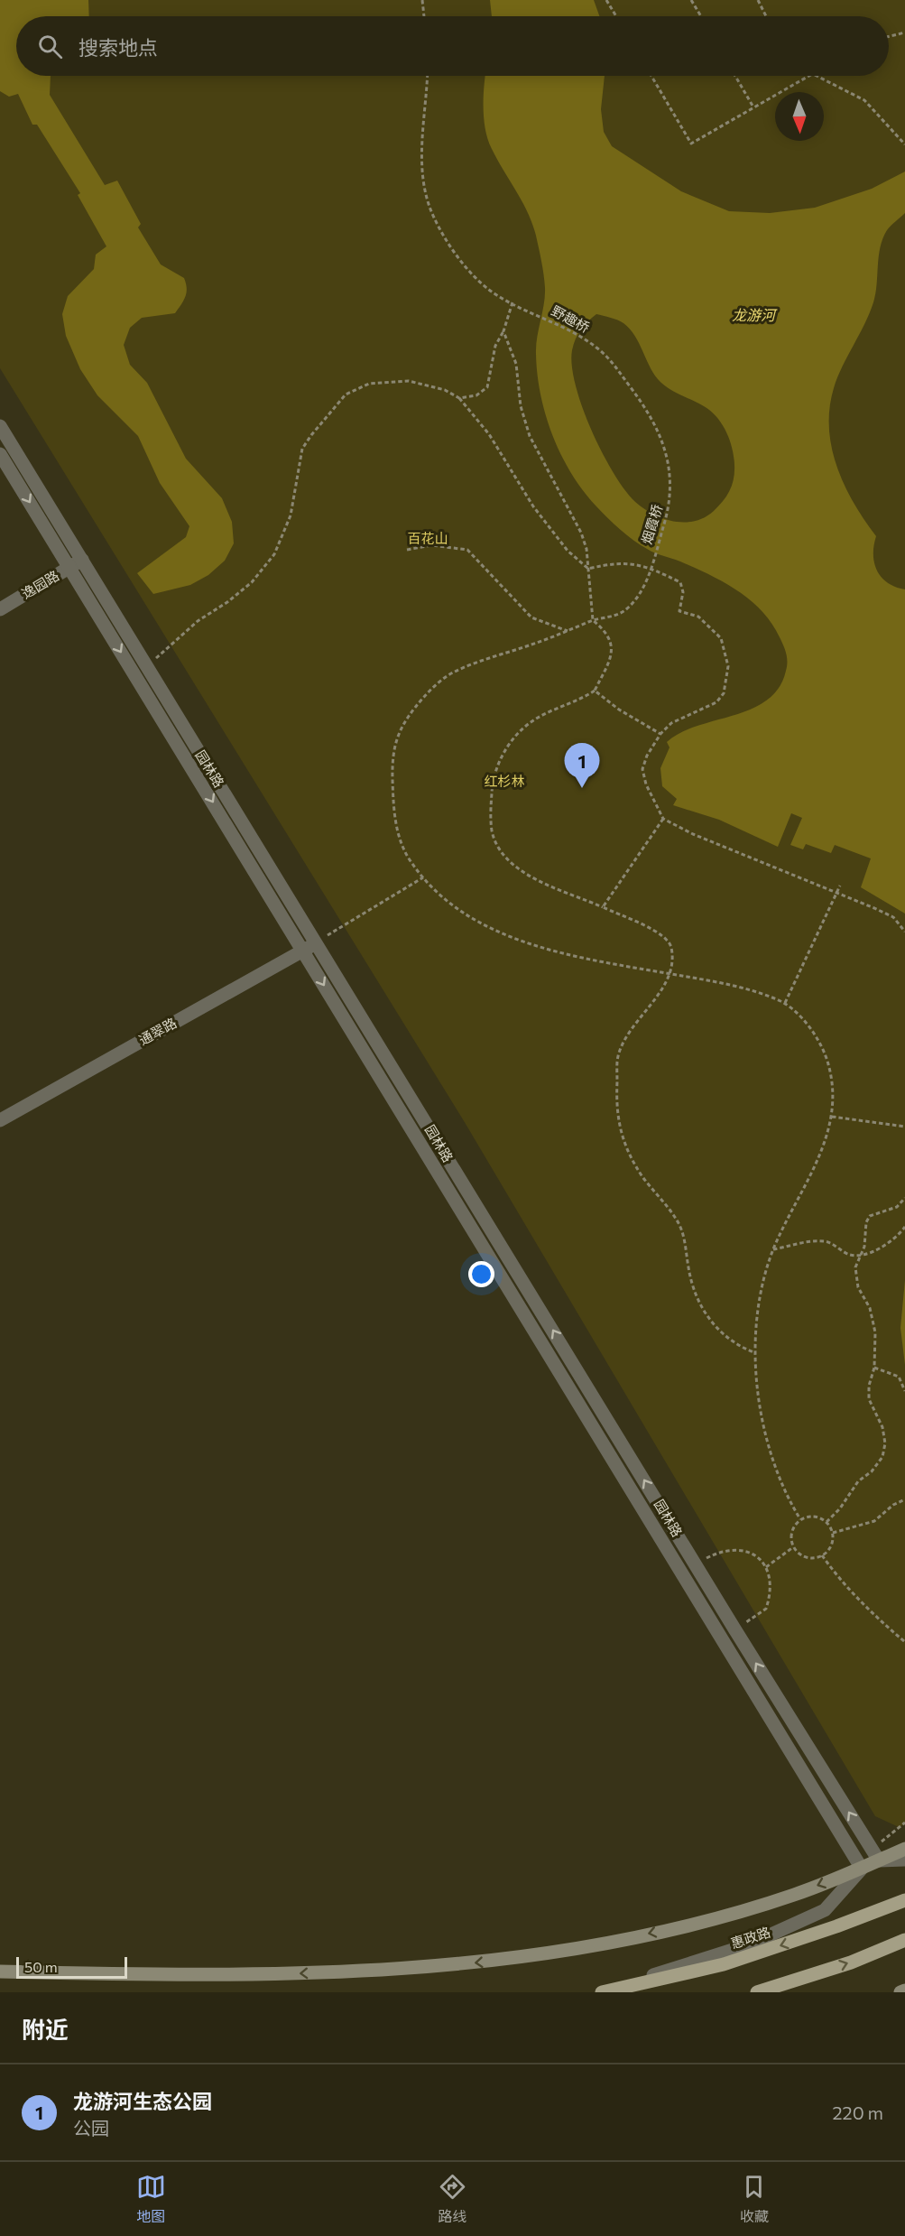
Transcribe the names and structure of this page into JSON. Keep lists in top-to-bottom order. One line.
{"streets":{"main road":["惠政路"],"street":["逸园路","园林路","通翠路"],"path":["野趣桥","烟霞桥"]},"crossings":[["野趣桥","烟霞桥"],["逸园路","园林路"],["园林路","通翠路"]],"water":["龙游河"],"parks":["百花山","红杉林"],"scale_bar":"50 m","north":"bottom","page":{"search":"搜索地点","pins":"1","scale":"50 m","heading":"附近","list":[{"mark":"1","name":"龙游河生态公园","note":"公园","value":"220 m"}],"nav":["地图","路线","收藏"]}}
